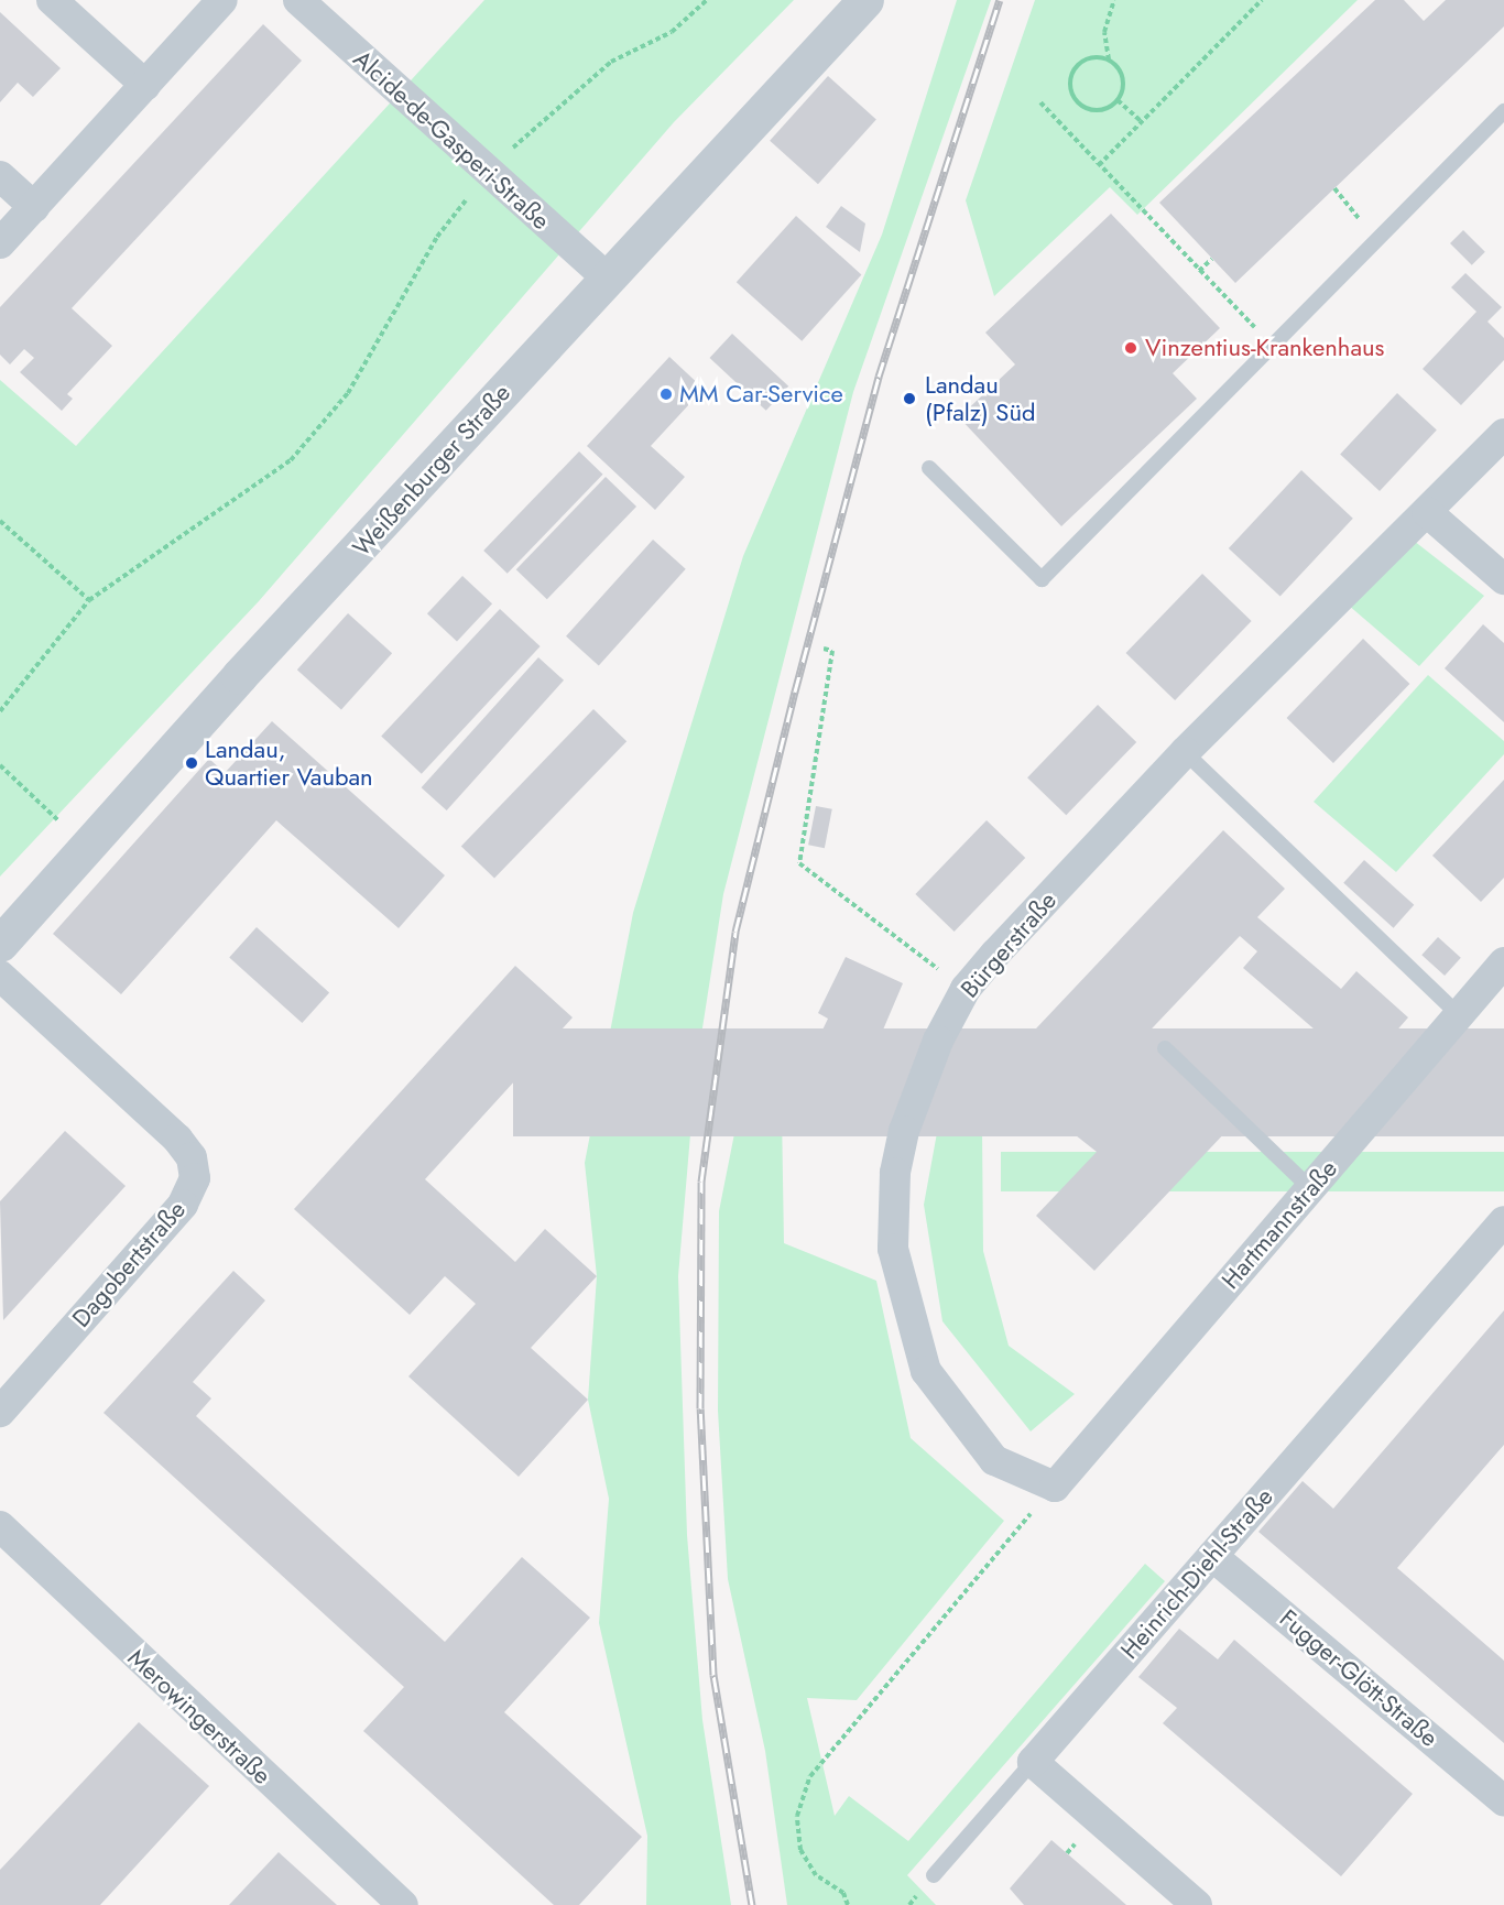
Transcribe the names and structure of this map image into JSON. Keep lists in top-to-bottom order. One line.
{"streets":{"street":["Alcide-de-Gasperi-Straße","Weißenburger Straße","Bürgerstraße","Hartmannstraße","Dagobertstraße","Heinrich-Diehl-Straße","Fugger-Glött-Straße","Merowingerstraße"]},"crossings":[["Alcide-de-Gasperi-Straße","Weißenburger Straße"],["Bürgerstraße","Hartmannstraße"],["Heinrich-Diehl-Straße","Fugger-Glött-Straße"]],"places":["Vinzentius-Krankenhaus","MM Car-Service","Landau (Pfalz) Süd","Landau, Quartier Vauban"]}
